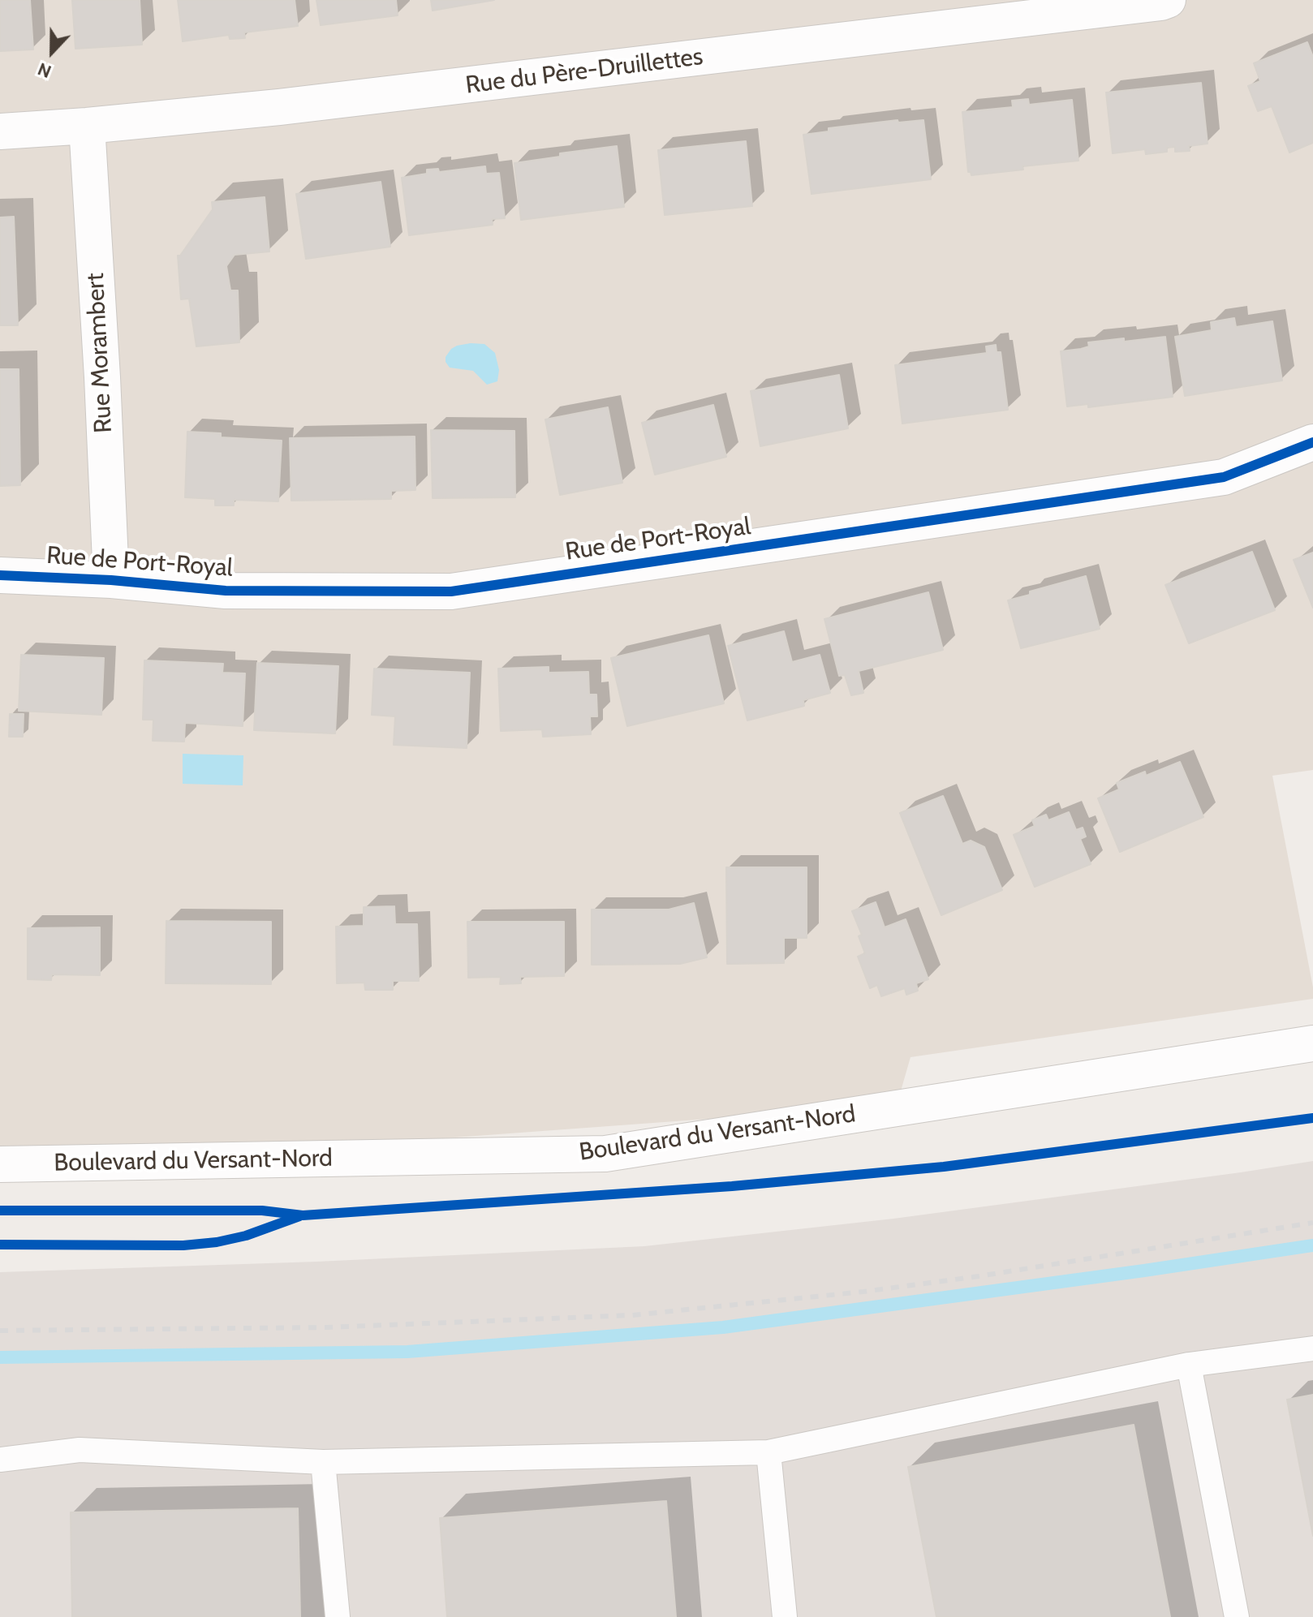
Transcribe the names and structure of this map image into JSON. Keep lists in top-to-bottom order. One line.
{"streets":{"street":["Rue du Père-Druillettes","Rue Morambert","Rue de Port-Royal","Boulevard du Versant-Nord"]},"crossings":[["Rue du Père-Druillettes","Rue Morambert"],["Rue Morambert","Rue de Port-Royal"]],"north":"bottom"}
